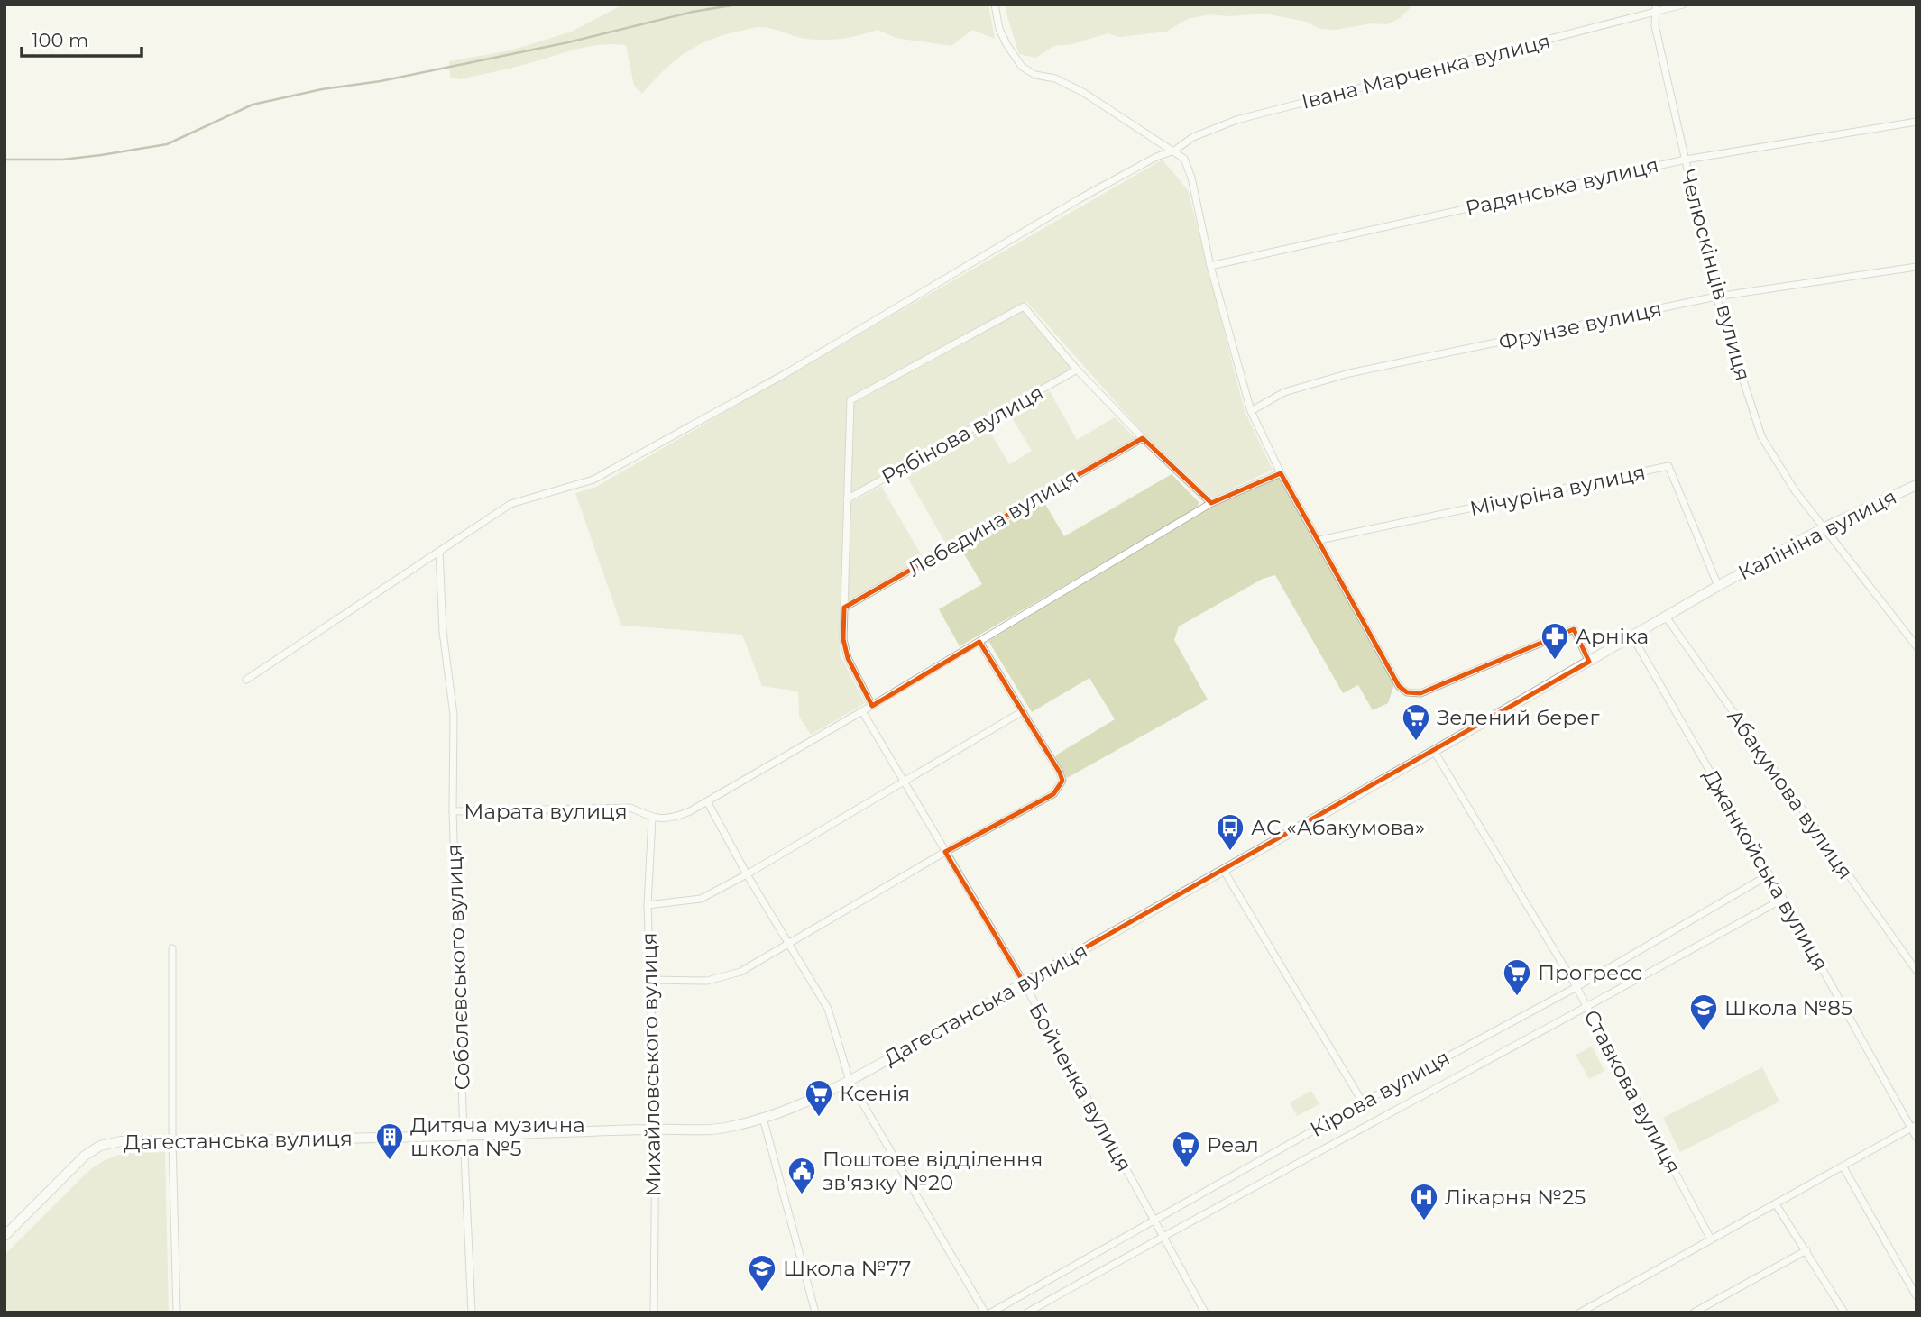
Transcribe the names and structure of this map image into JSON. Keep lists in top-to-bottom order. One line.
{"streets":{"street":["Івана Марченка вулиця","Радянська вулиця","Челюскінців вулиця","Фрунзе вулиця","Рябінова вулиця","Мічуріна вулиця","Лебедина вулиця","Калініна вулиця","Абакумова вулиця","Марата вулиця","Джанкойська вулиця","Соболєвського вулиця","Дагестанська вулиця","Михайловського вулиця","Бойченка вулиця","Ставкова вулиця","Кірова вулиця"]},"crossings":[["Івана Марченка вулиця","Челюскінців вулиця"],["Івана Марченка вулиця","Соболєвського вулиця"],["Радянська вулиця","Челюскінців вулиця"],["Челюскінців вулиця","Фрунзе вулиця"],["Челюскінців вулиця","Калініна вулиця"],["Мічуріна вулиця","Калініна вулиця"],["Калініна вулиця","Абакумова вулиця"],["Калініна вулиця","Дагестанська вулиця"],["Абакумова вулиця","Дагестанська вулиця"],["Марата вулиця","Соболєвського вулиця"],["Марата вулиця","Михайловського вулиця"],["Марата вулиця","Бойченка вулиця"],["Джанкойська вулиця","Дагестанська вулиця"],["Джанкойська вулиця","Кірова вулиця"],["Соболєвського вулиця","Дагестанська вулиця"],["Дагестанська вулиця","Михайловського вулиця"],["Дагестанська вулиця","Бойченка вулиця"],["Дагестанська вулиця","Ставкова вулиця"],["Бойченка вулиця","Кірова вулиця"],["Ставкова вулиця","Кірова вулиця"]],"places":{"pharmacy":["Арніка"],"supermarket":["Зелений берег","Прогресс","Ксенія","Реал"],"bus stop":["АС «Абакумова»"],"school or university":["Школа №85","Школа №77"],"building":["Дитяча музична школа №5"],"public building":["Поштове відділення зв'язку №20"],"hospital":["Лікарня №25"]},"scale_bar":"100 m"}
